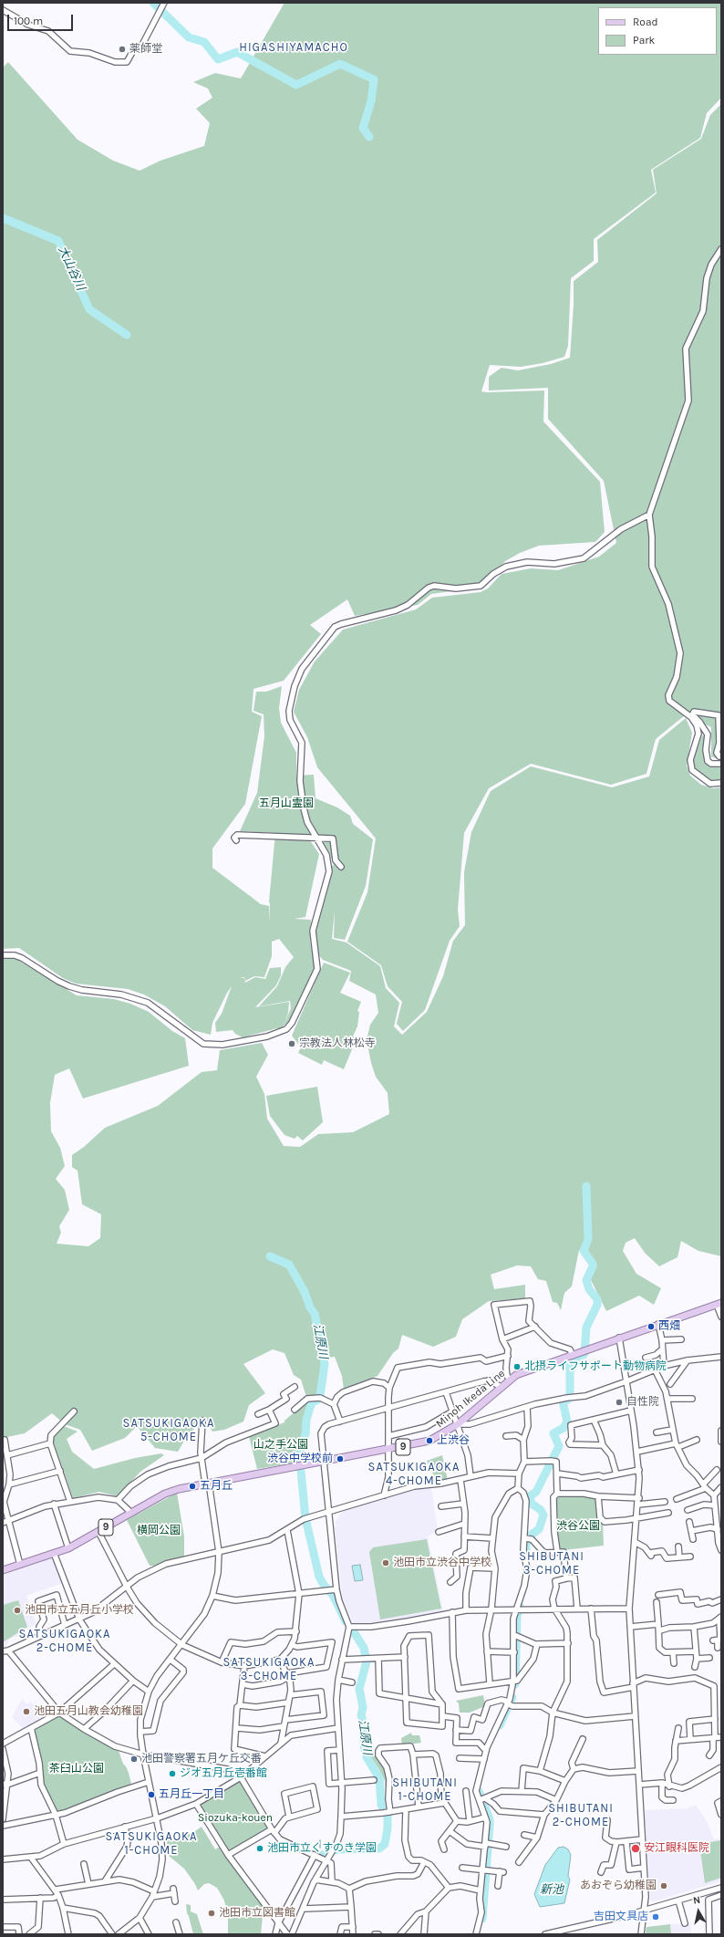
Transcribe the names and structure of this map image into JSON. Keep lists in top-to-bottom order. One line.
{"streets":{"main road":["Minoh Ikeda Line","9"]},"districts":["HIGASHIYAMACHO","SATSUKIGAOKA 5-CHOME","SATSUKIGAOKA 4-CHOME","SHIBUTANI 3-CHOME","SATSUKIGAOKA 2-CHOME","SATSUKIGAOKA 3-CHOME","SHIBUTANI 1-CHOME","SHIBUTANI 2-CHOME","SATSUKIGAOKA 1-CHOME"],"water":["大山谷川","江原川","新池"],"parks":["五月山霊園","山之手公園","渋谷公園","横岡公園","茶臼山公園","Siozuka-kouen"],"places":["薬師堂","宗教法人林松寺","西畑","北摂ライフサポート動物病院","自性院","上渋谷","渋谷中学校前","五月丘","池田市立渋谷中学校","池田市立五月丘小学校","池田五月山教会幼稚園","池田警察署五月ケ丘交番","ジオ五月丘壱番館","五月丘一丁目","池田市立くすのき学園","安江眼科医院","あおぞら幼稚園","池田市立図書館","吉田文具店"],"legend":["Road","Park"],"scale_bar":"100 m","north":"top"}
